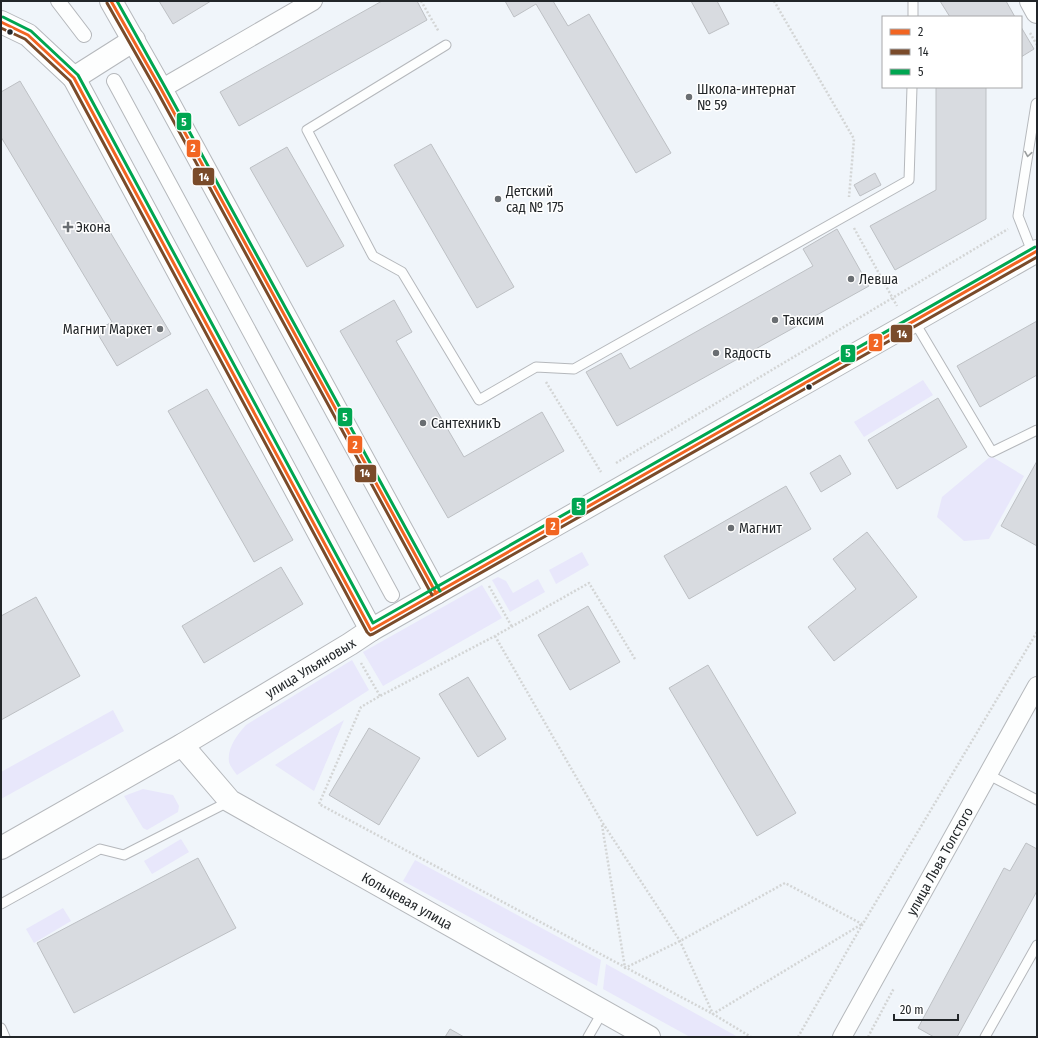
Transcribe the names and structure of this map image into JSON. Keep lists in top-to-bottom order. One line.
{"streets":{"main road":["улица Ульяновых","Кольцевая улица"],"street":["улица Льва Толстого"]},"crossings":[["улица Ульяновых","Кольцевая улица"]],"places":{"other":["Школа-интернат № 59","Детский сад № 175","Левша","Таксим","Магнит Маркет","Rадость","СантехникЪ","Магнит"],"health":["Экона"]},"lines":["transit line 2","transit line 5","transit line 14"],"legend":["2","14","5"],"scale_bar":"20 m"}
